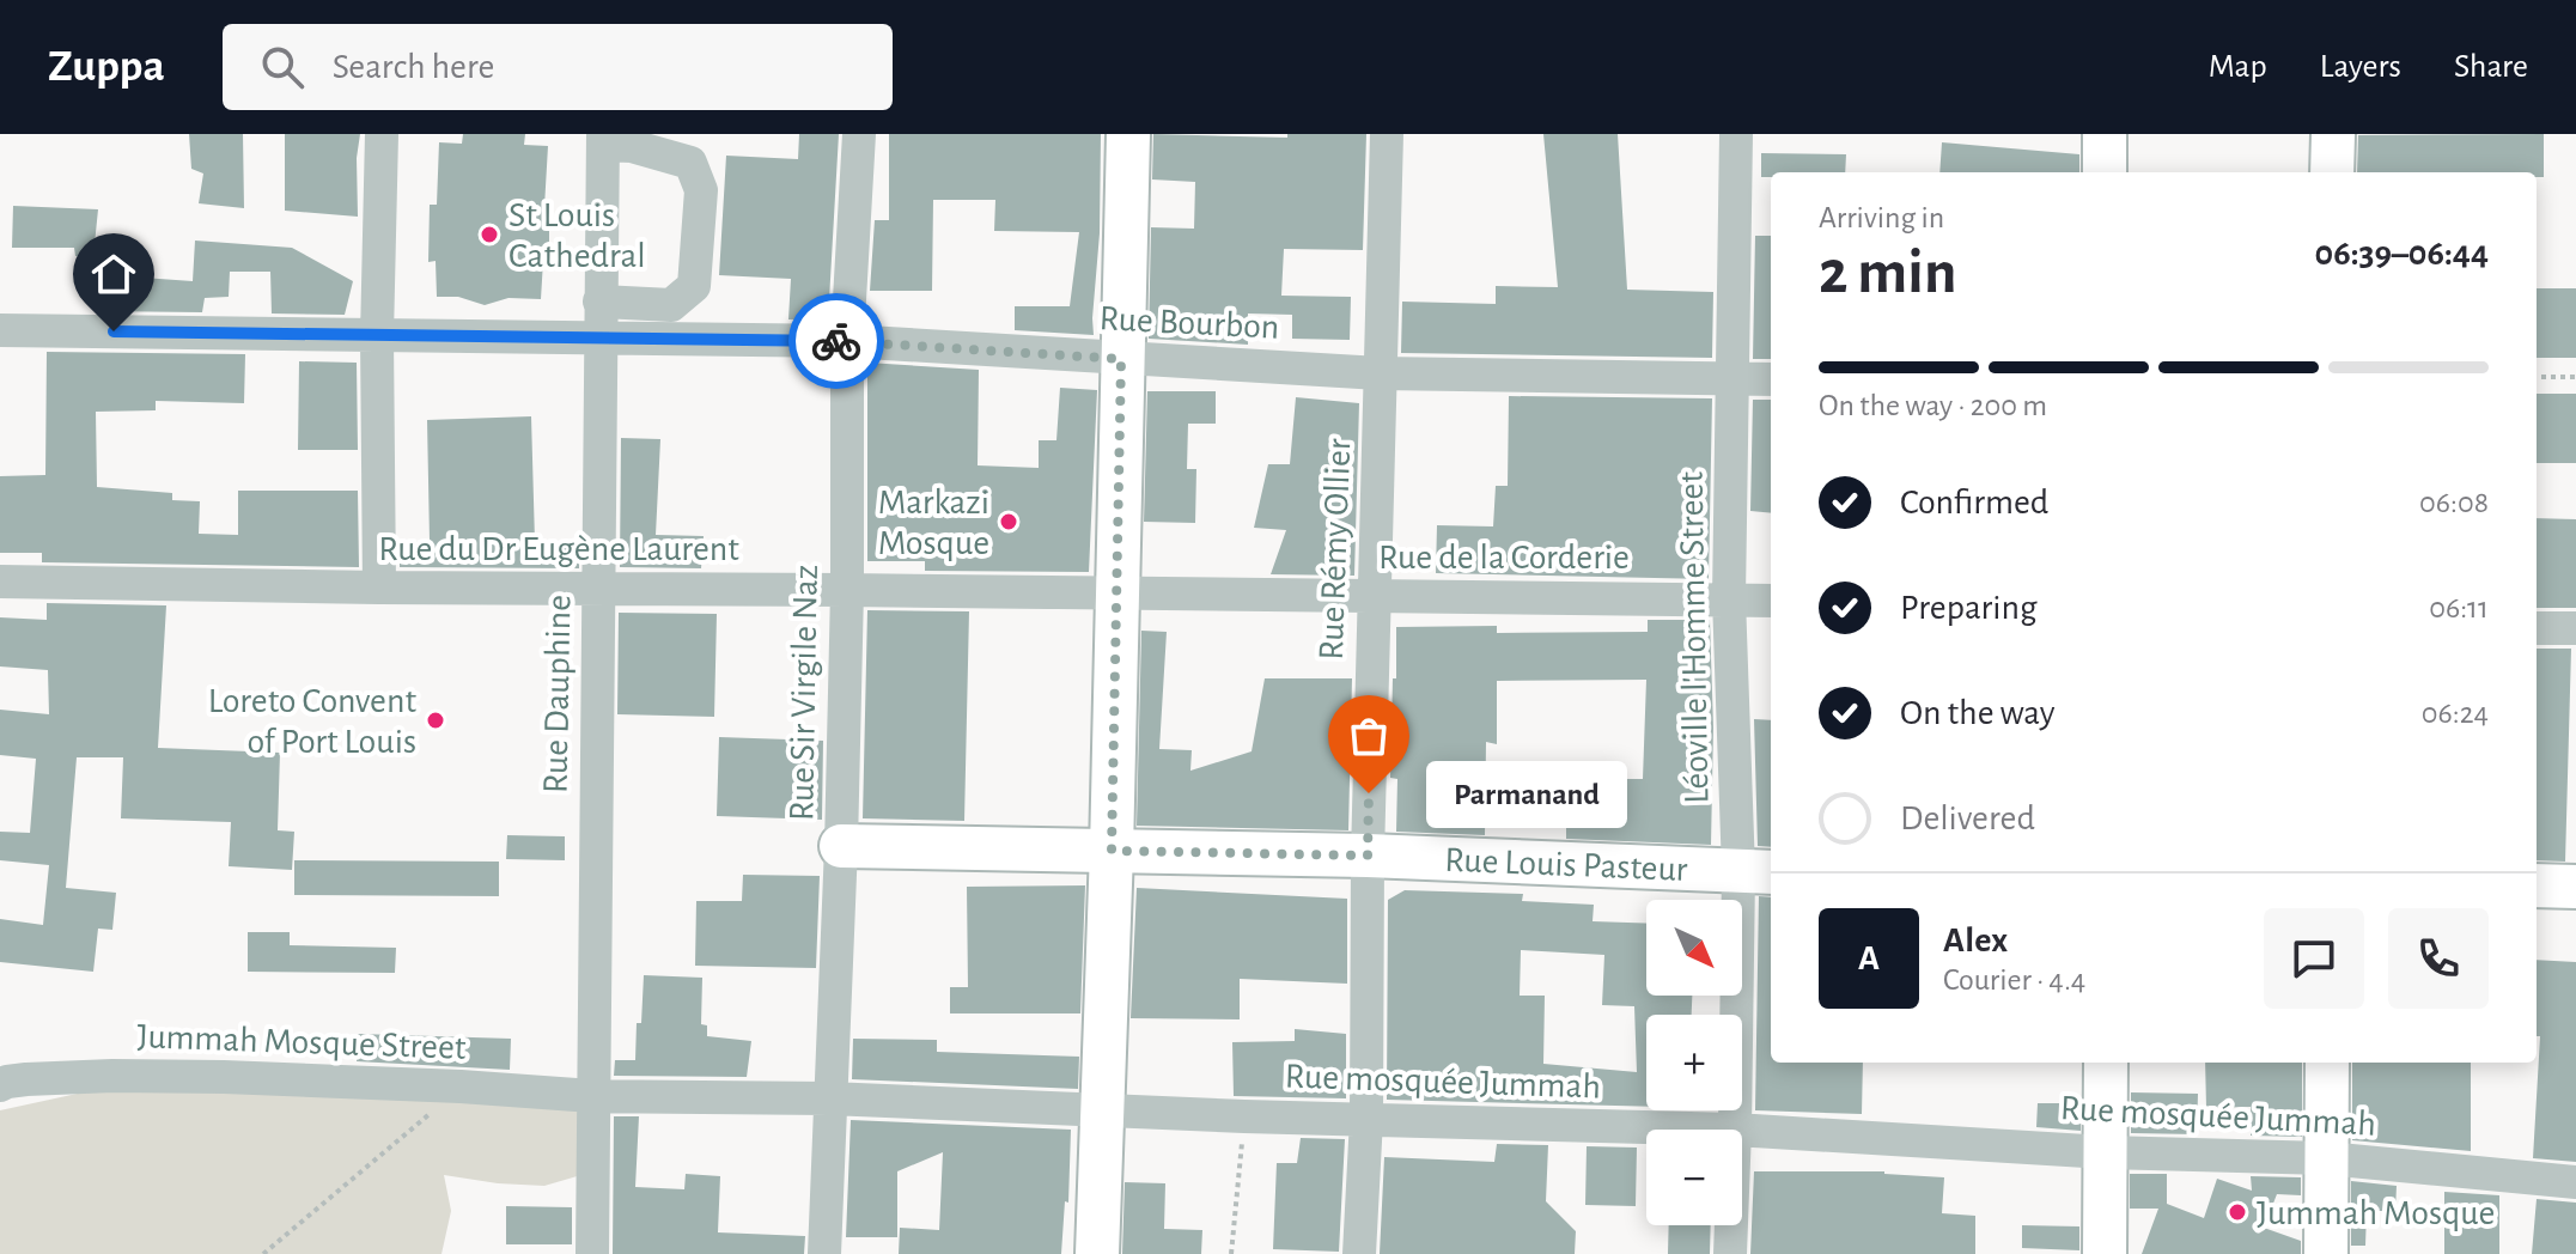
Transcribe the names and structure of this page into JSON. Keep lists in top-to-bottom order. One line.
{"streets":{"main road":["Rue Louis Pasteur"],"street":["Rue Bourbon","Rue du Dr Eugène Laurent","Rue Rémy Ollier","Rue de la Corderie","Léoville l'Homme Street","Rue Sir Virgile Naz","Rue Dauphine","Jummah Mosque Street","Rue mosquée Jummah"]},"crossings":[["Rue Bourbon","Rue Rémy Ollier"],["Rue Bourbon","Léoville l'Homme Street"],["Rue Bourbon","Rue Sir Virgile Naz"],["Rue Bourbon","Rue Dauphine"],["Rue du Dr Eugène Laurent","Rue de la Corderie"],["Rue du Dr Eugène Laurent","Rue Sir Virgile Naz"],["Rue du Dr Eugène Laurent","Rue Dauphine"],["Rue Rémy Ollier","Rue de la Corderie"],["Rue Rémy Ollier","Rue Louis Pasteur"],["Rue Rémy Ollier","Rue mosquée Jummah"],["Rue de la Corderie","Léoville l'Homme Street"],["Léoville l'Homme Street","Rue Louis Pasteur"],["Léoville l'Homme Street","Rue mosquée Jummah"],["Rue Sir Virgile Naz","Rue Louis Pasteur"],["Rue Sir Virgile Naz","Rue mosquée Jummah"],["Rue Dauphine","Jummah Mosque Street"],["Rue Dauphine","Rue mosquée Jummah"],["Jummah Mosque Street","Rue mosquée Jummah"]],"places":["St Louis Cathedral","Markazi Mosque","Loreto Convent of Port Louis","Parmanand","Jummah Mosque"],"north":"bottom right","page":{"header":"Zuppa","search":"Search here","nav":["Map","Layers","Share"],"heading":["2 min","Arriving in","06:39–06:44"],"panel":["Alex","Courier · 4.4"],"bar":"On the way · 200 m","list":[["Confirmed","06:08"],["Preparing","06:11"],["On the way","06:24"],"Delivered"],"bubble":"Parmanand","map_buttons":["+","−"],"round":"A"}}
